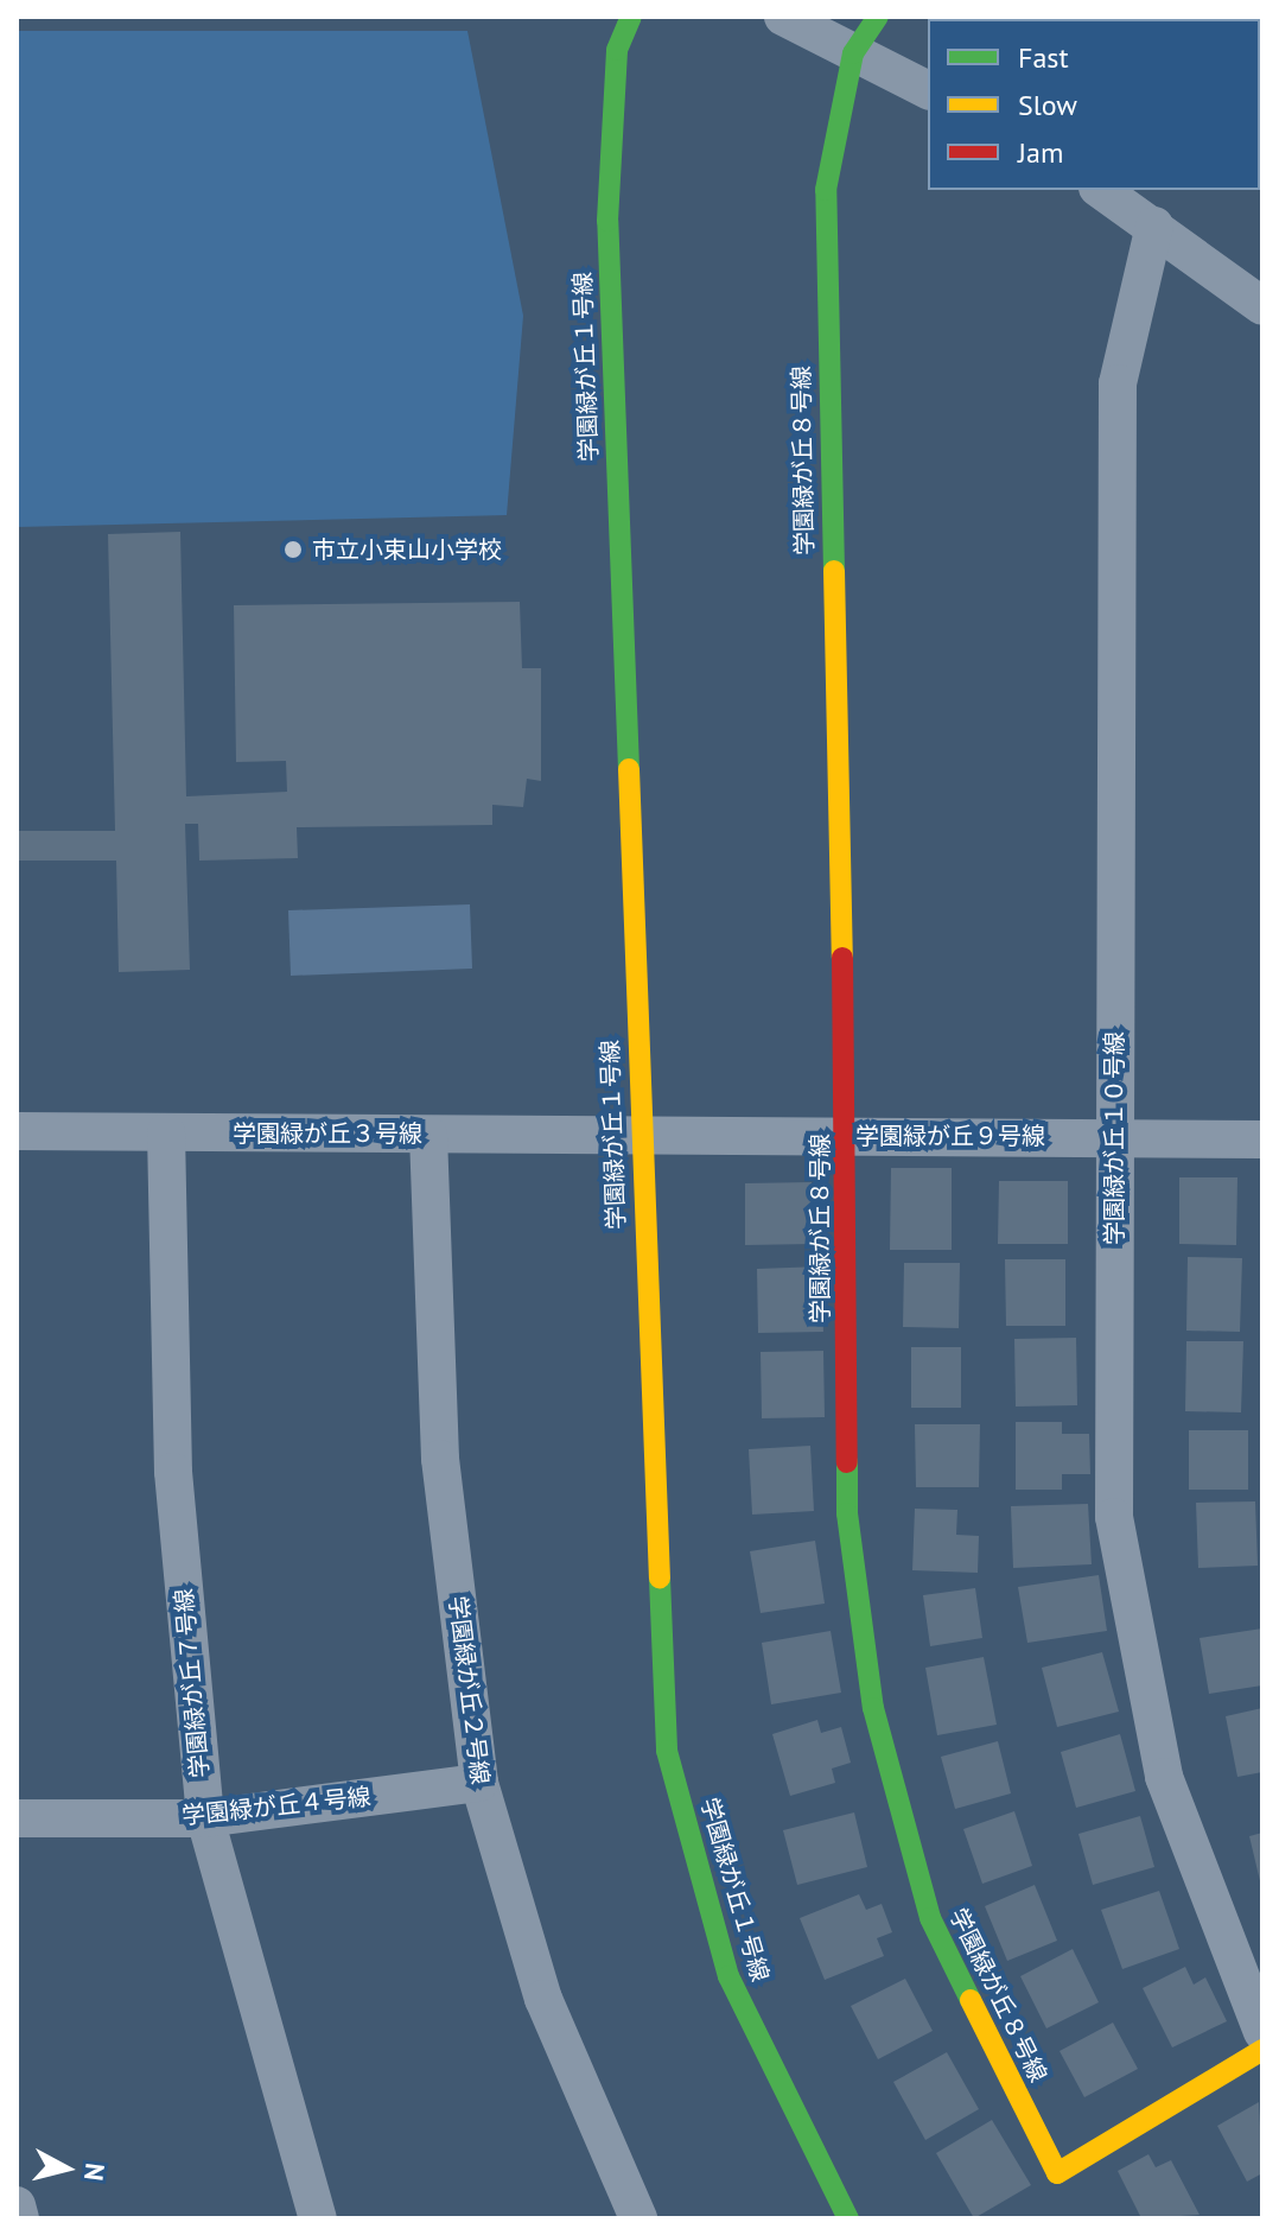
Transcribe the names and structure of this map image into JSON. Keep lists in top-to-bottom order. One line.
{"streets":{"street":["学園緑が丘１号線","学園緑が丘８号線","学園緑が丘３号線","学園緑が丘９号線","学園緑が丘１０号線","学園緑が丘７号線","学園緑が丘２号線","学園緑が丘４号線"]},"crossings":[["学園緑が丘１号線","学園緑が丘３号線"],["学園緑が丘１号線","学園緑が丘９号線"],["学園緑が丘８号線","学園緑が丘９号線"],["学園緑が丘３号線","学園緑が丘９号線"],["学園緑が丘３号線","学園緑が丘７号線"],["学園緑が丘３号線","学園緑が丘２号線"],["学園緑が丘９号線","学園緑が丘１０号線"],["学園緑が丘７号線","学園緑が丘４号線"],["学園緑が丘２号線","学園緑が丘４号線"]],"places":["市立小束山小学校"],"legend":["Fast","Slow","Jam"],"north":"right"}
